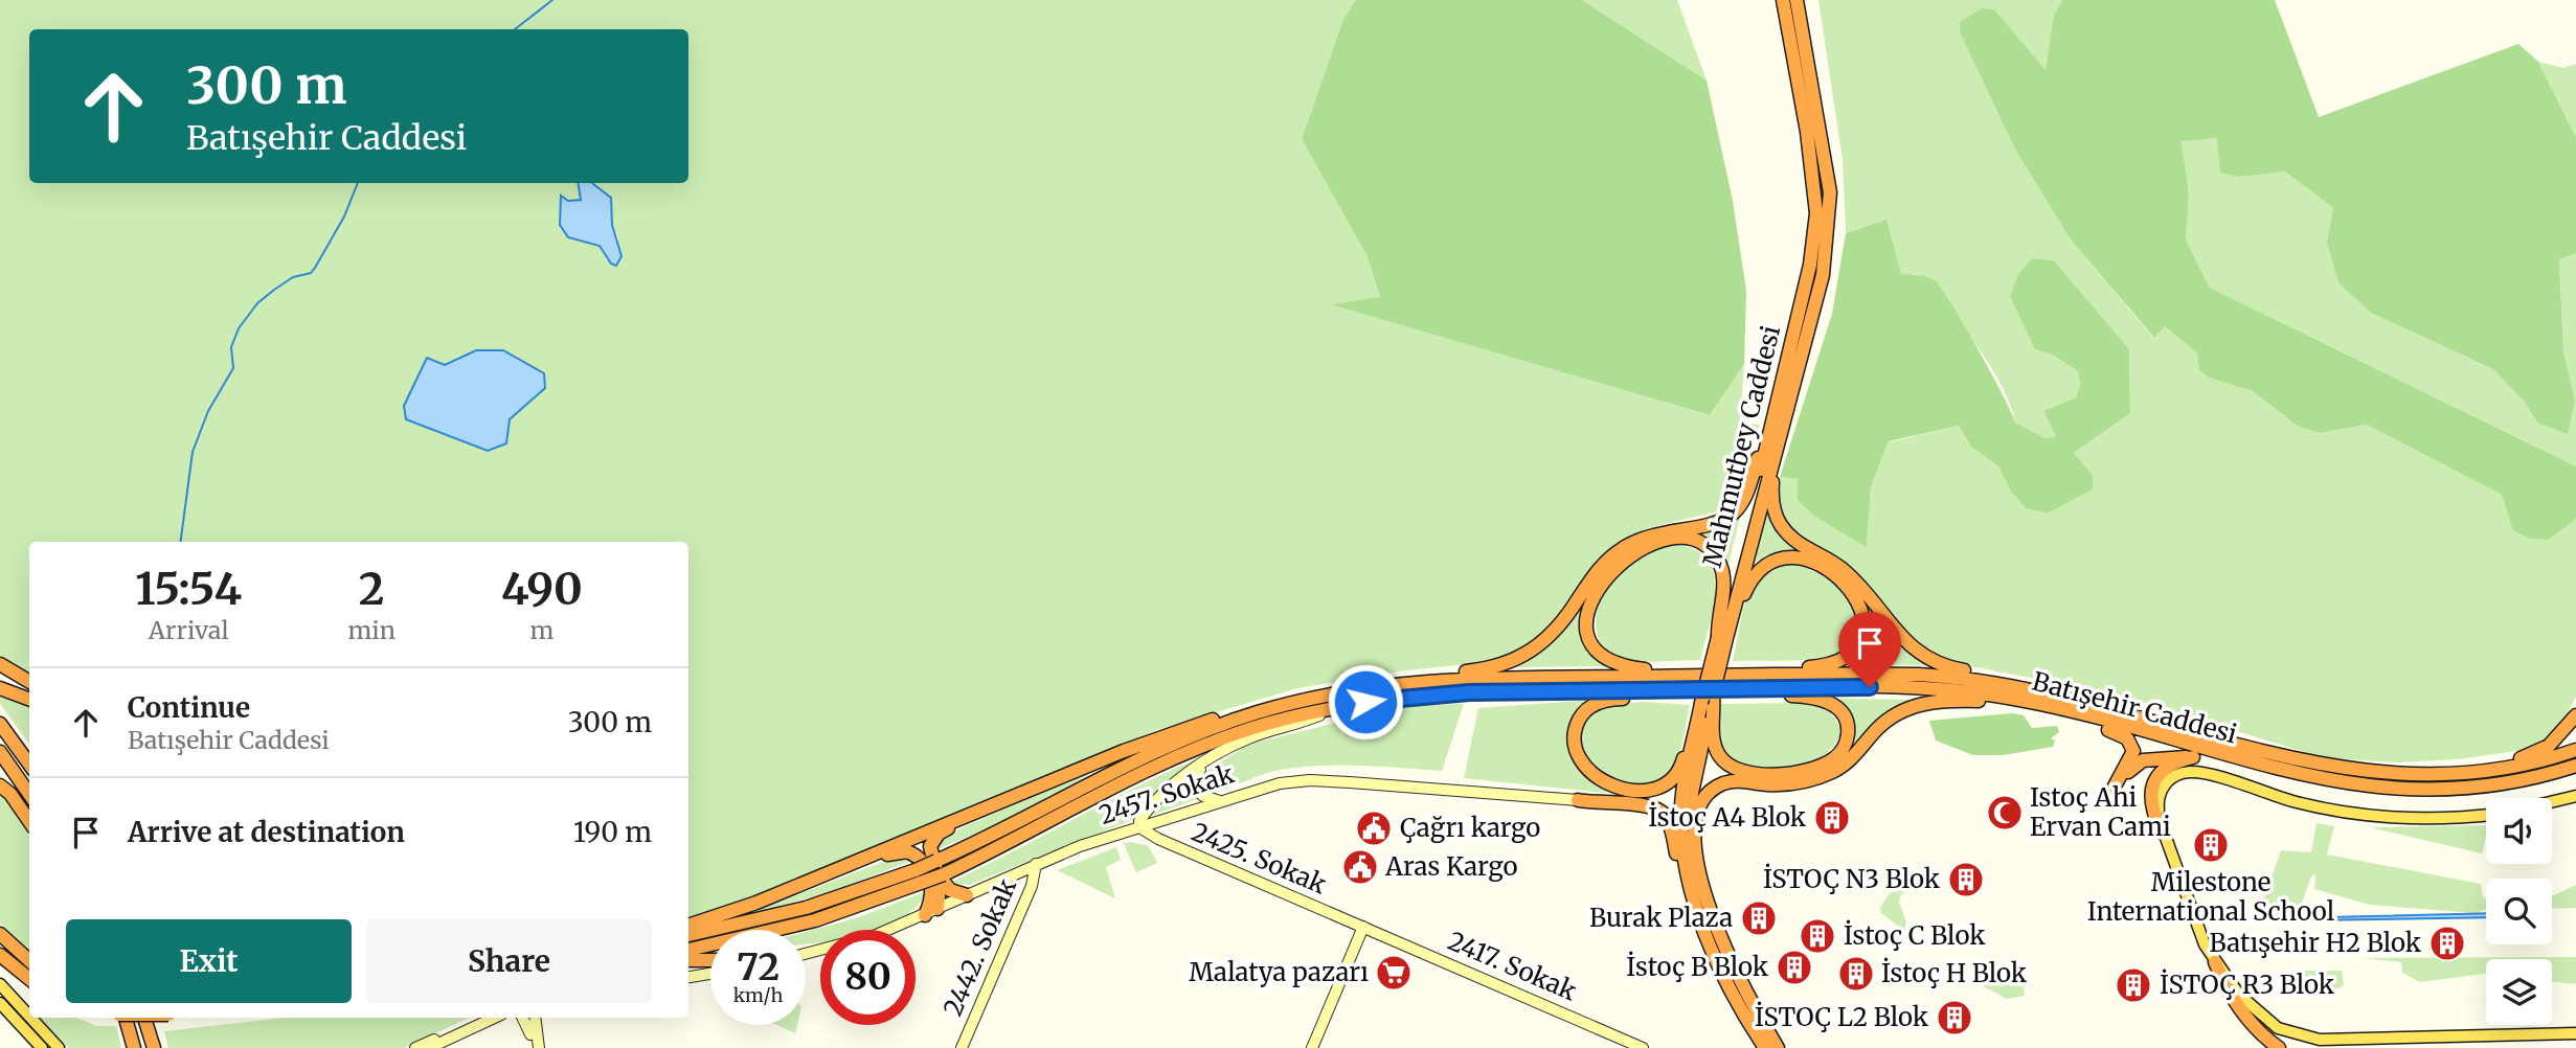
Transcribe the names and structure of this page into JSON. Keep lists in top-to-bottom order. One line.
{"streets":{"highway":["Mahmutbey Caddesi","Batışehir Caddesi"],"main road":["2457. Sokak","2425. Sokak","2442. Sokak","2417. Sokak"]},"crossings":[["2457. Sokak","2425. Sokak"],["2457. Sokak","2442. Sokak"],["2425. Sokak","2417. Sokak"]],"places":{"mosque":["Istoç Ahi Ervan Cami"],"building":["İstoç A4 Blok","Milestone International School","İSTOÇ N3 Blok","Burak Plaza","İstoç C Blok","Batışehir H2 Blok","İstoç B Blok","İstoç H Blok","İSTOÇ R3 Blok","İSTOÇ L2 Blok"],"public building":["Çağrı kargo","Aras Kargo"],"supermarket":["Malatya pazarı"]},"page":{"turn":["300 m","Batışehir Caddesi"],"eta":["15:54","Arrival","2","min","490","m"],"list":[{"name":"Continue","note":"Batışehir Caddesi","value":"300 m"},{"name":"Arrive at destination","value":"190 m"}],"buttons":["Exit","Share"],"speed":"72 km/h","limit":"80"}}
